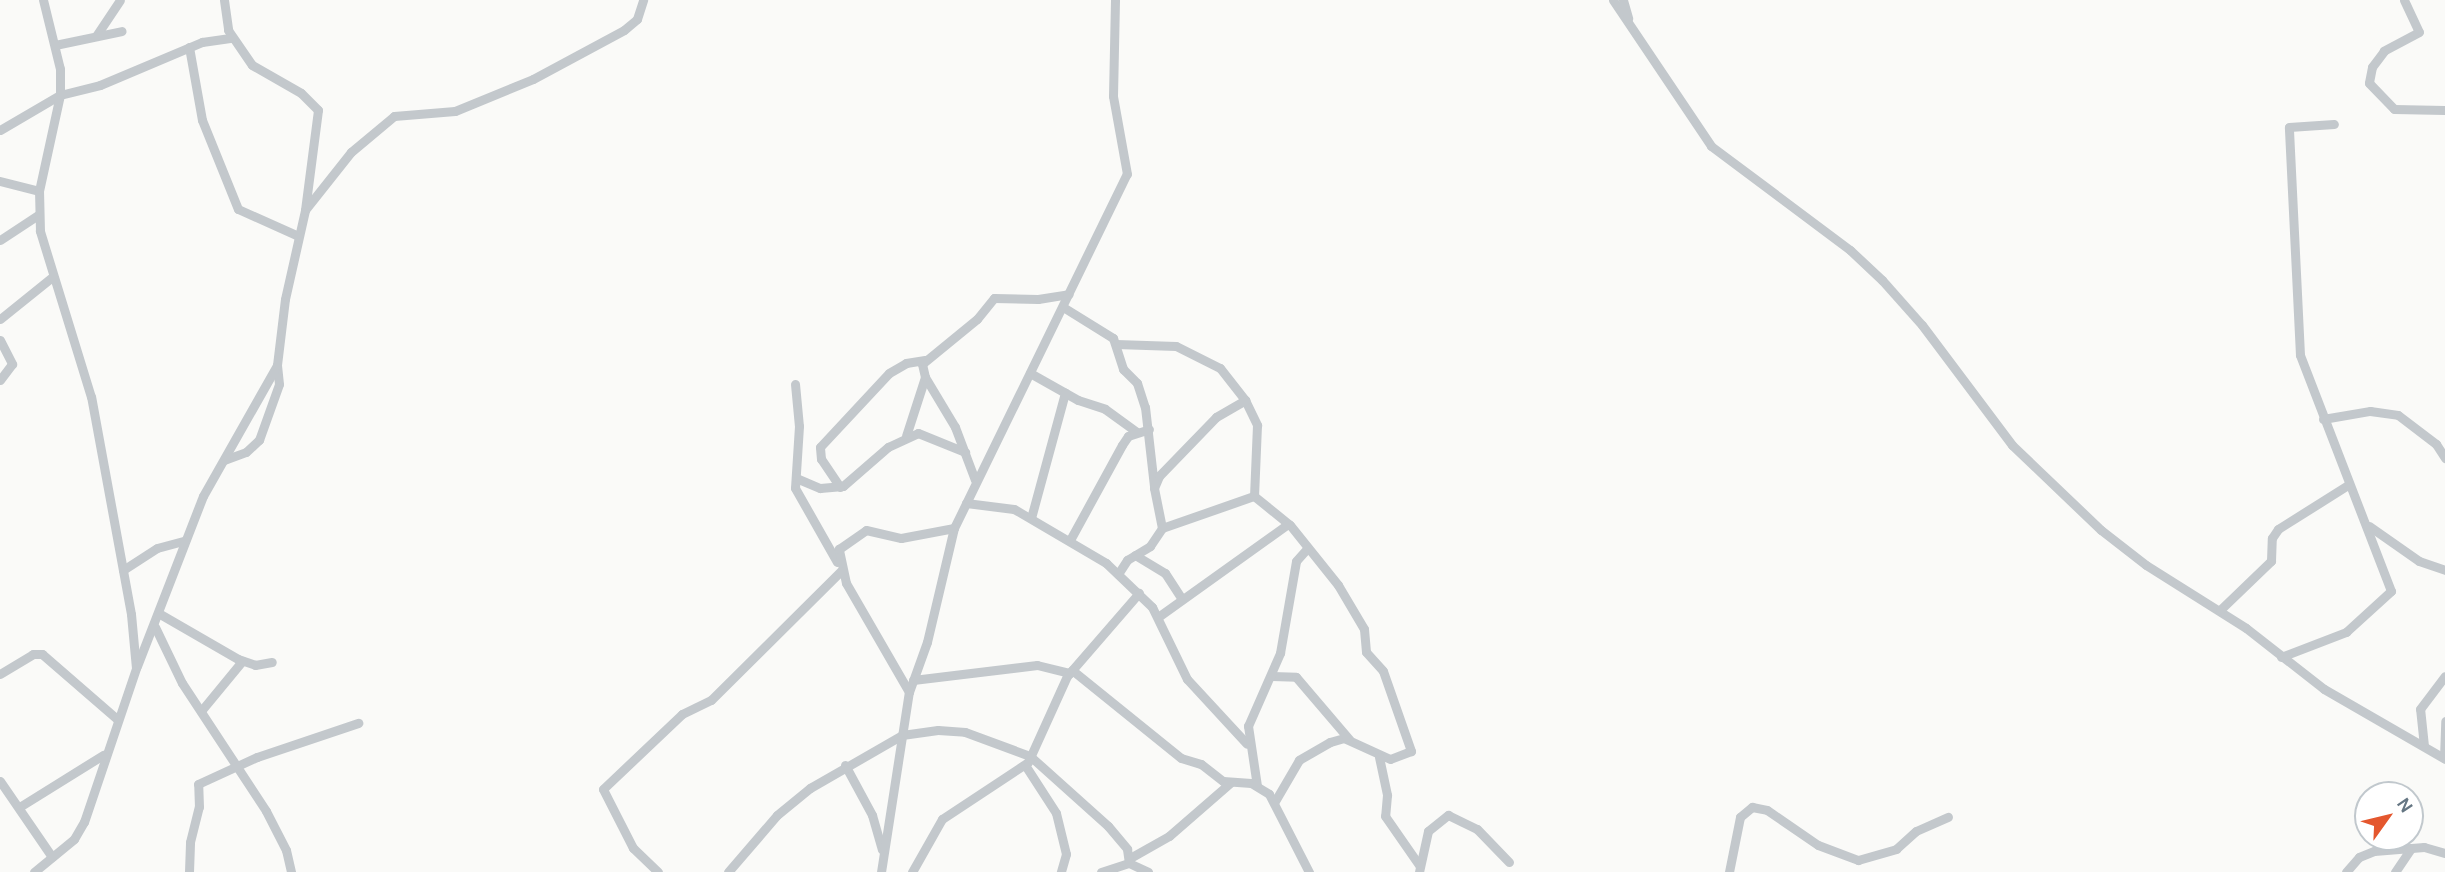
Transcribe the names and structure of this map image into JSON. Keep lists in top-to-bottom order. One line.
{"north":"top right"}
